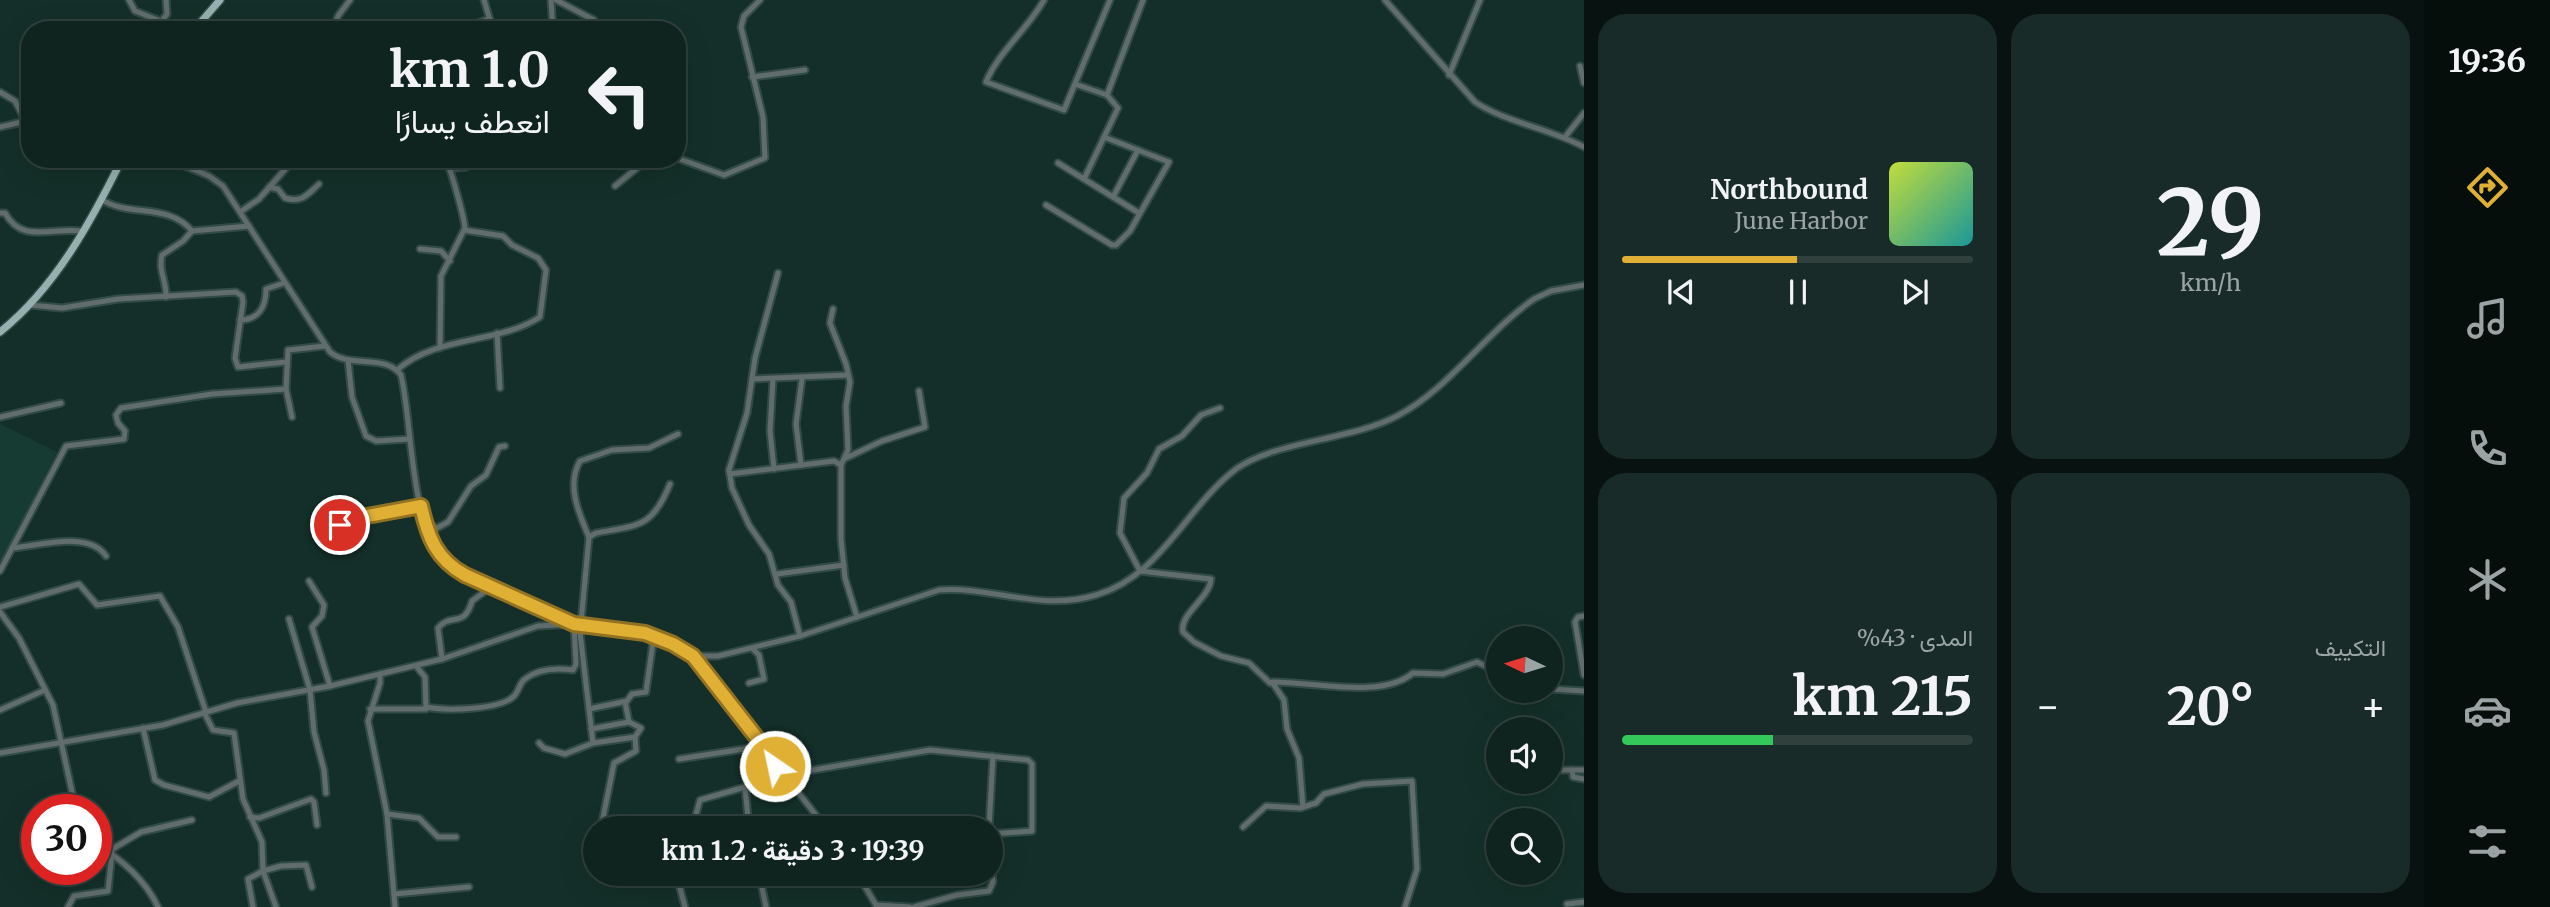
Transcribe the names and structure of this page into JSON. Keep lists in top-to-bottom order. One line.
{"north":"left","page":{"tabs":"19:36","tile":[["29","km/h"],"التكييف",["المدى · 43%","215 km"]],"turn":["1.0 km","انعطف يسارًا"],"song":["Northbound","June Harbor"],"heat":["−","20°","+"],"limit":"30","trip":"19:39 · 3 دقيقة · 1.2 km"}}
